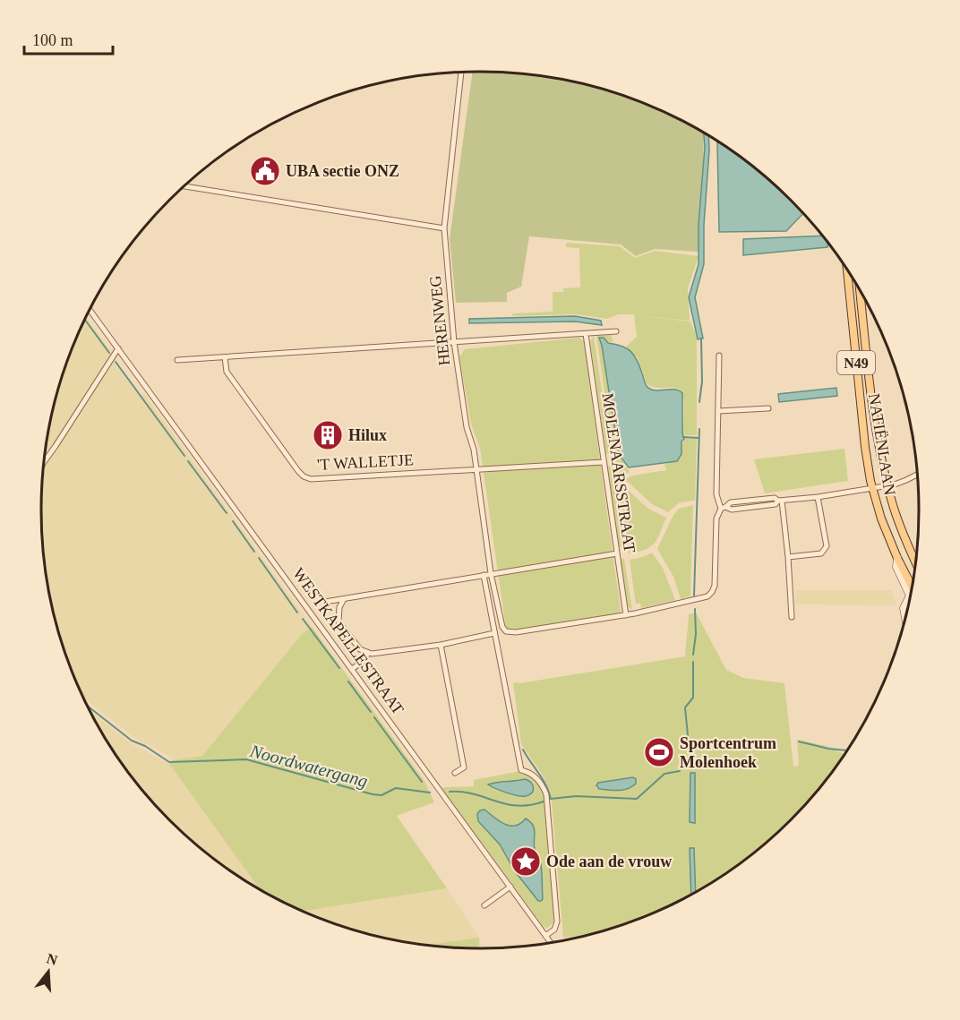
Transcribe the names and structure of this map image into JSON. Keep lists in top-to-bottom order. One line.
{"streets":{"main road":["N49","NATIËNLAAN"],"street":["HERENWEG","'T WALLETJE","MOLENAARSSTRAAT","WESTKAPELLESTRAAT"]},"crossings":[["HERENWEG","'T WALLETJE"],["HERENWEG","MOLENAARSSTRAAT"]],"water":["Noordwatergang"],"places":{"public building":["UBA sectie ONZ"],"building":["Hilux"],"sports":["Sportcentrum Molenhoek"],"place":["Ode aan de vrouw"]},"scale_bar":"100 m","north":"top"}
